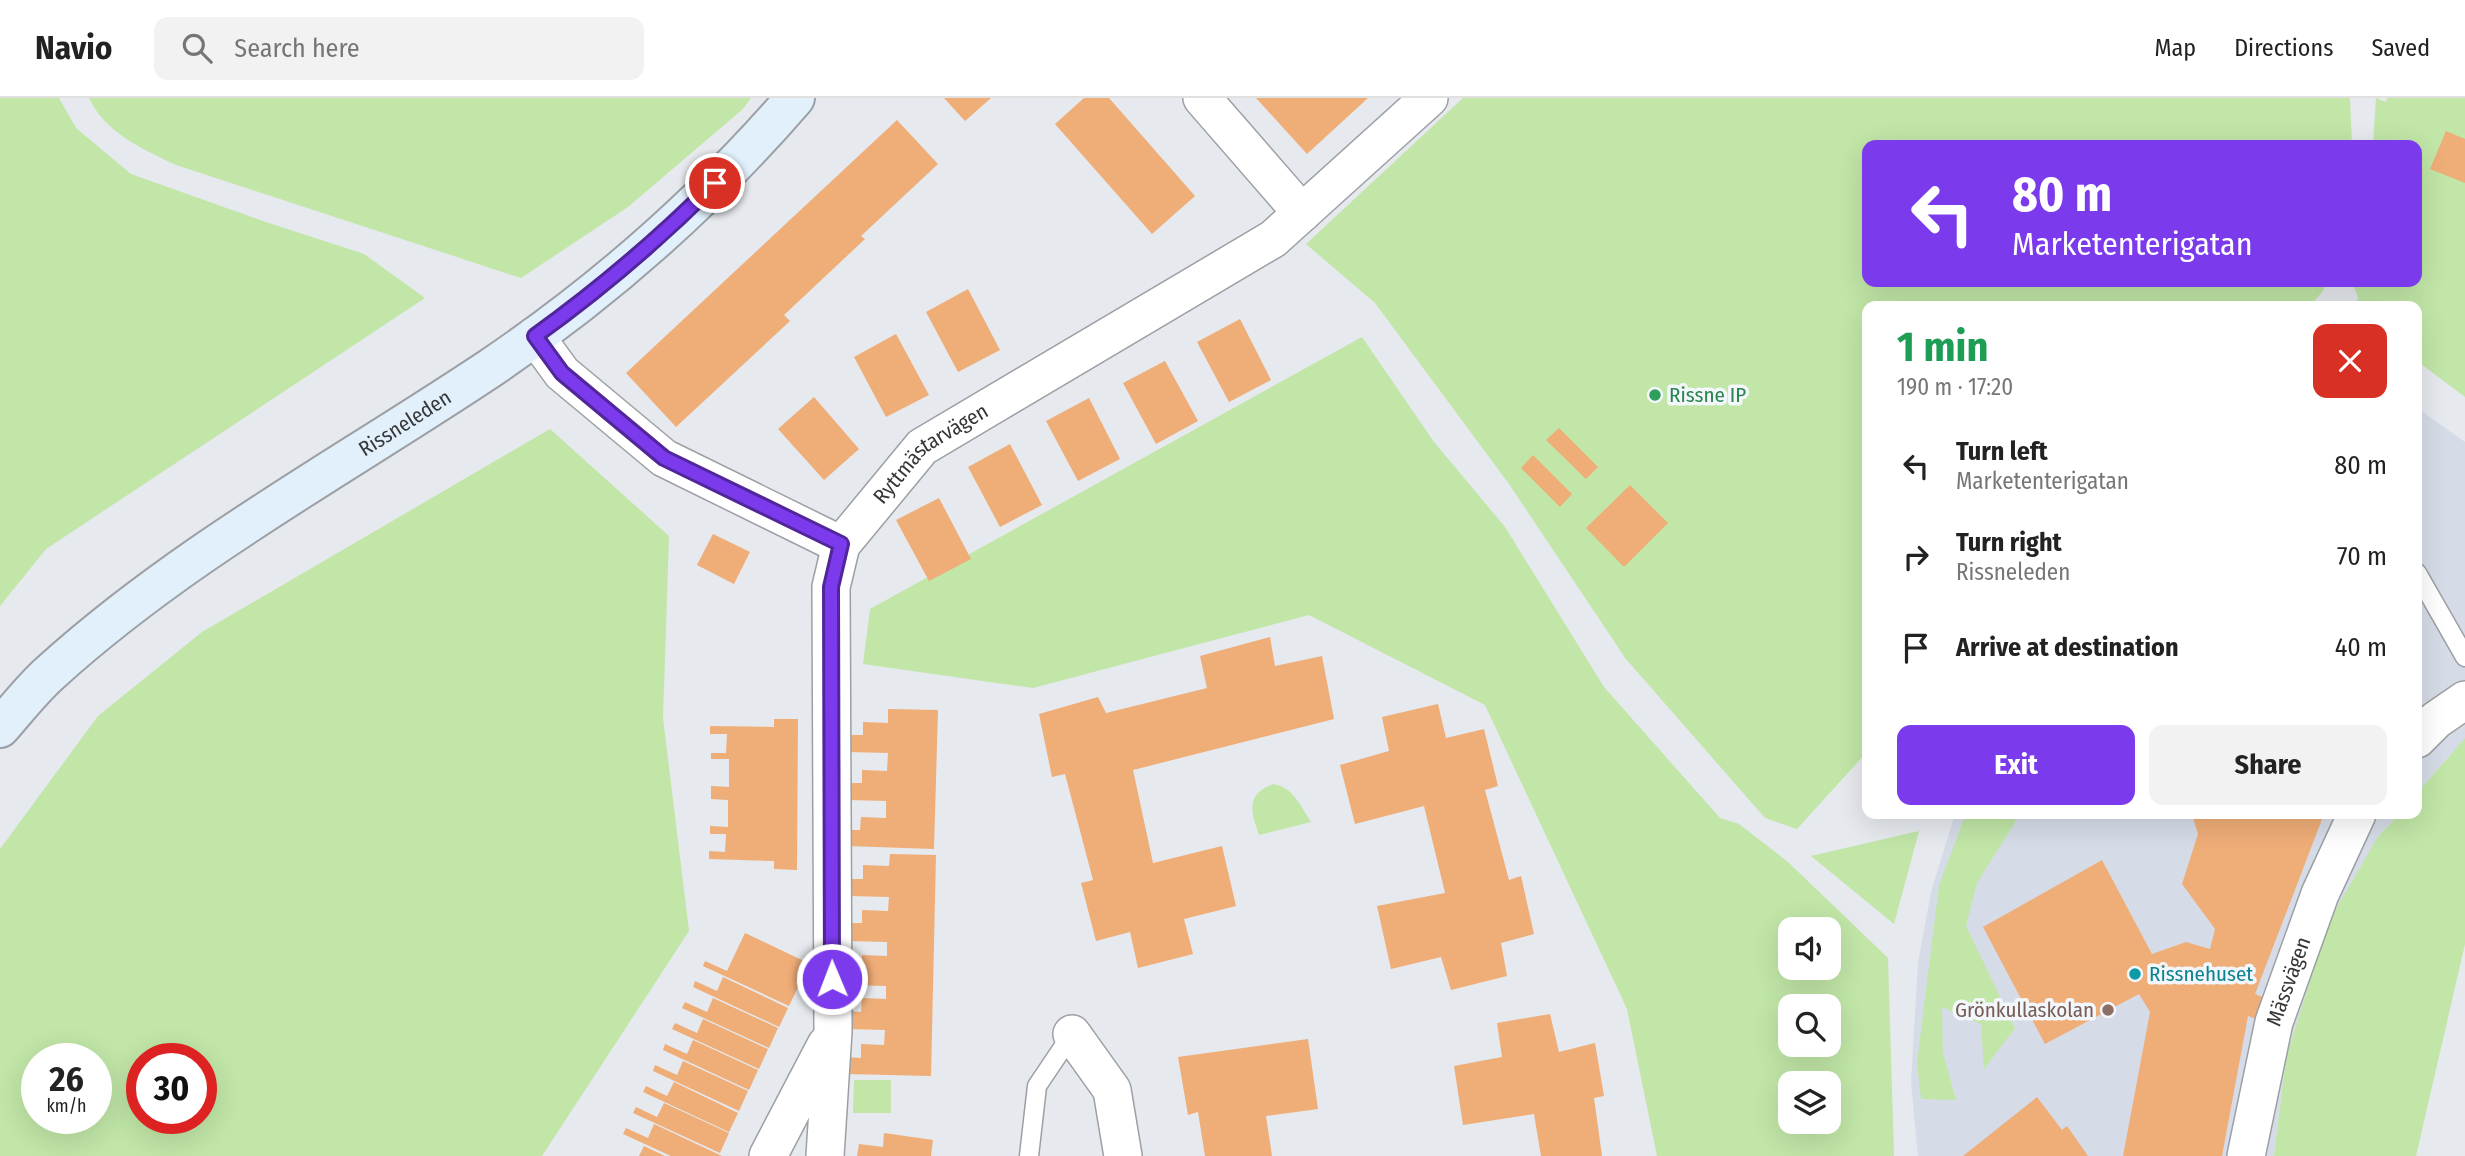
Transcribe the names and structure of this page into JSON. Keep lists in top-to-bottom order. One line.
{"streets":{"street":["Rissneleden","Ryttmästarvägen","Mässvägen"]},"places":["Rissne IP","Rissnehuset","Grönkullaskolan"],"page":{"header":"Navio","search":"Search here","nav":["Map","Directions","Saved"],"turn":["80 m","Marketenterigatan"],"heading":["1 min","190 m · 17:20"],"list":[{"name":"Turn left","note":"Marketenterigatan","value":"80 m"},{"name":"Turn right","note":"Rissneleden","value":"70 m"},{"name":"Arrive at destination","value":"40 m"}],"buttons":["Exit","Share"],"speed":"26 km/h","limit":"30"}}
